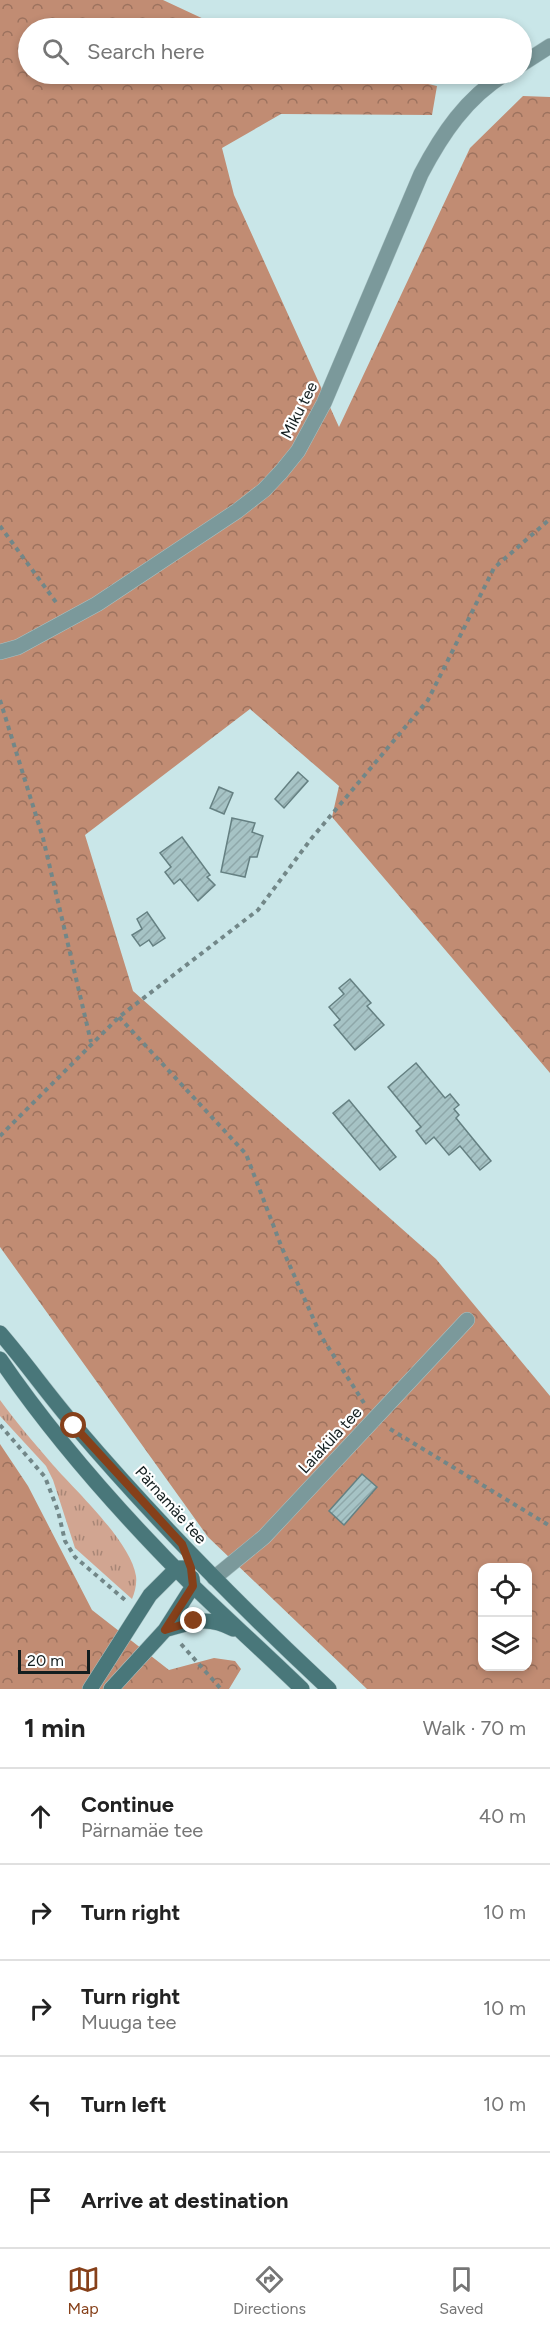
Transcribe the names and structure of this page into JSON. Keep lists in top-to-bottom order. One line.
{"streets":{"main road":["Pärnamäe tee"],"street":["Miku tee","Laiaküla tee"]},"crossings":[["Laiaküla tee","Pärnamäe tee"]],"scale_bar":"20 m","page":{"search":"Search here","scale":"20 m","heading":["1 min","Walk · 70 m"],"list":[["Continue","Pärnamäe tee","40 m"],["Turn right","10 m"],["Turn right","Muuga tee","10 m"],["Turn left","10 m"],"Arrive at destination"],"nav":["Map","Directions","Saved"]}}
